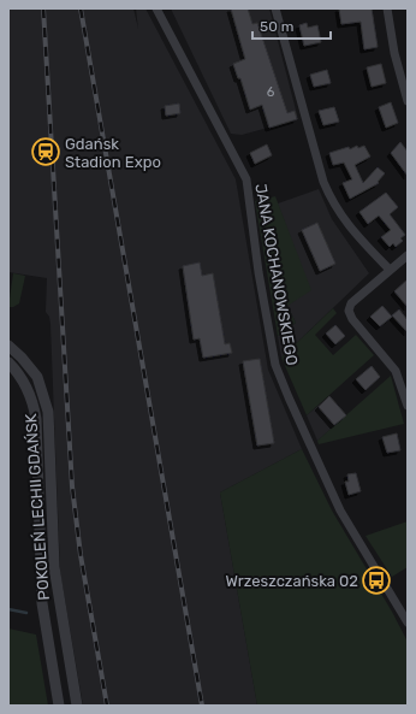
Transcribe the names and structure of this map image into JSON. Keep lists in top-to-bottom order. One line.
{"streets":{"street":["JANA KOCHANOWSKIEGO","POKOLEŃ LECHII GDAŃSK"]},"places":{"station":["Gdańsk Stadion Expo"],"bus stop":["Wrzeszczańska 02"]},"house_numbers":["6"],"scale_bar":"50 m"}
